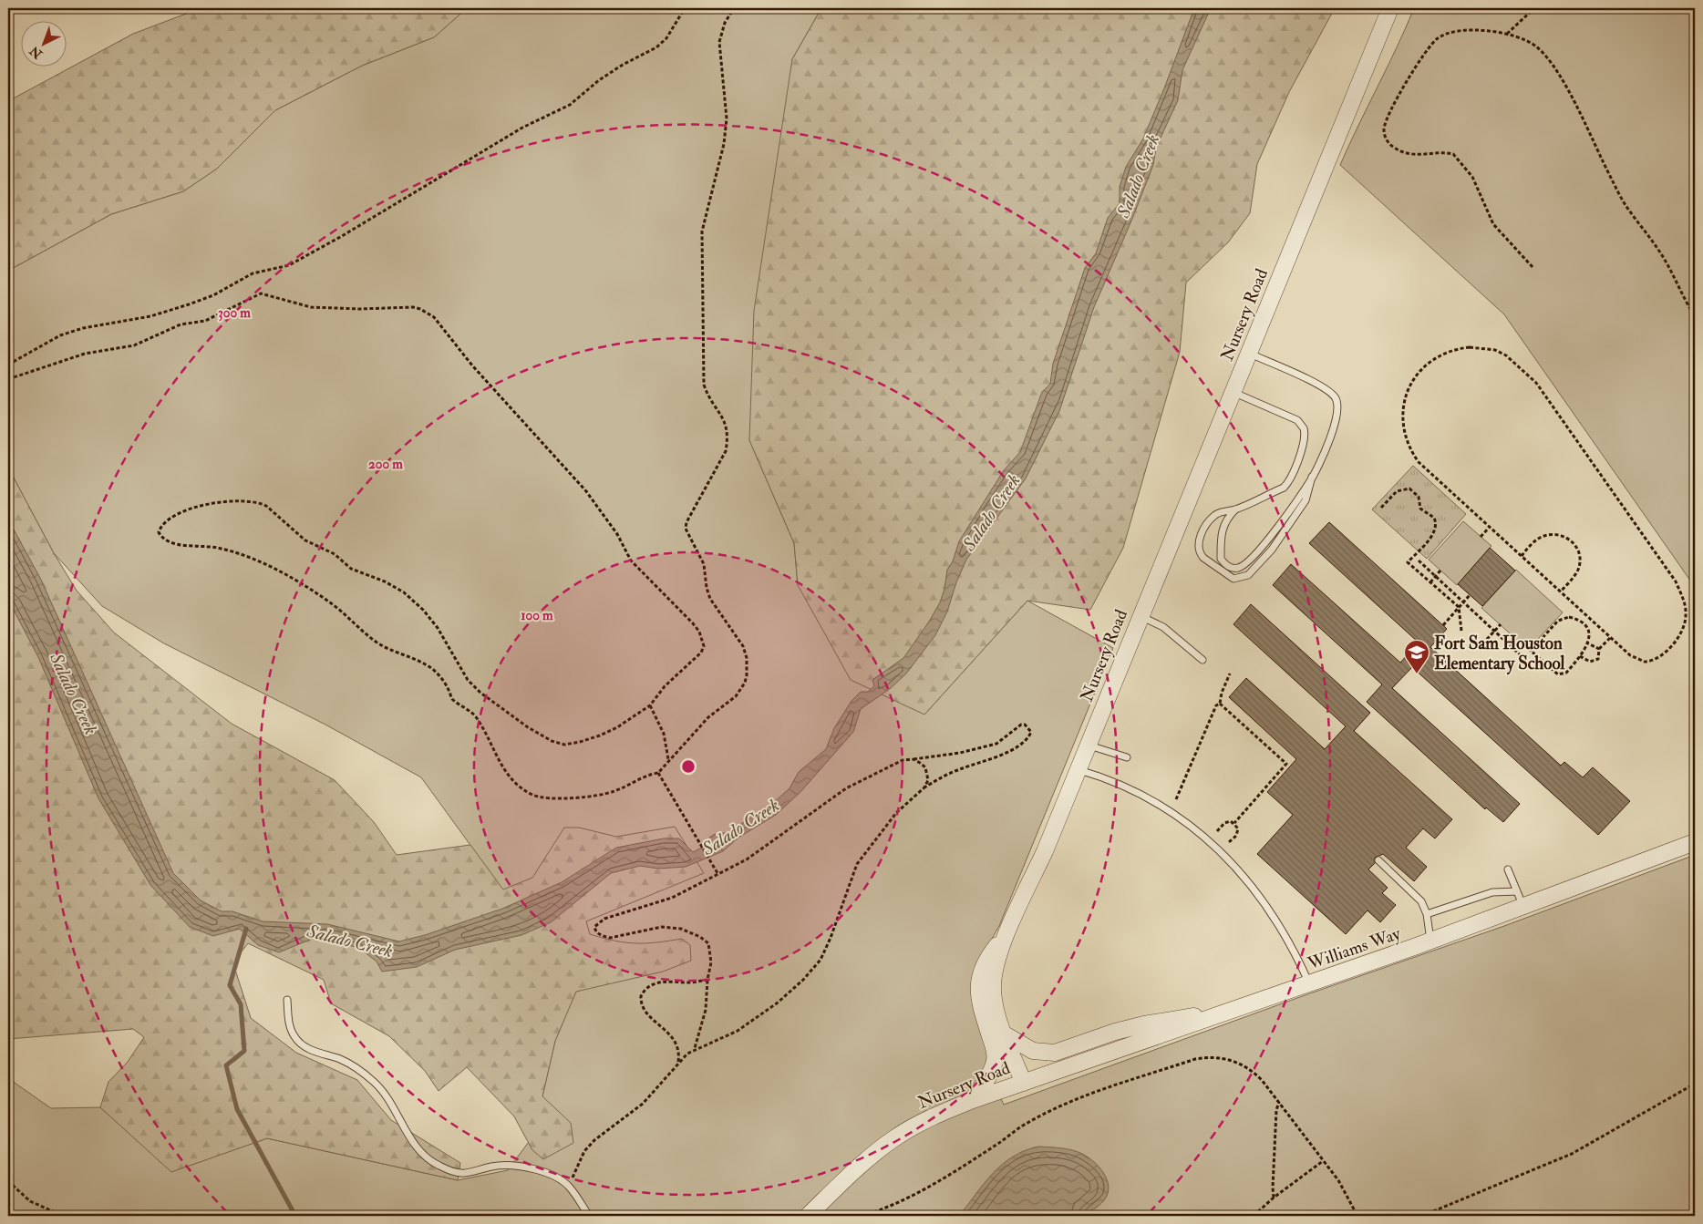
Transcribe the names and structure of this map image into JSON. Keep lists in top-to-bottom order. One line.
{"streets":{"street":["Nursery Road","Williams Way"]},"crossings":[["Nursery Road","Williams Way"]],"water":["Salado Creek"],"places":{"school or university":["Fort Sam Houston Elementary School"]},"north":"bottom left","rings":["300 m","200 m","100 m"]}
